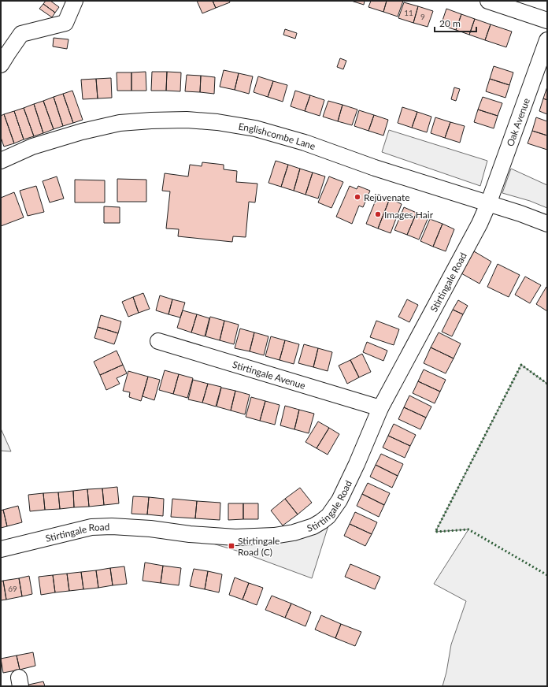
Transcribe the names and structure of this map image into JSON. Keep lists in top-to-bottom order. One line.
{"streets":{"street":["Oak Avenue","Englishcombe Lane","Stirtingale Road","Stirtingale Avenue"]},"crossings":[["Oak Avenue","Englishcombe Lane"],["Oak Avenue","Stirtingale Road"],["Englishcombe Lane","Stirtingale Road"],["Stirtingale Road","Stirtingale Avenue"]],"places":{"other":["Rejuvenate","Images Hair"],"transit":["Stirtingale Road (C)"]},"house_numbers":["11","9","69"],"scale_bar":"20 m"}
